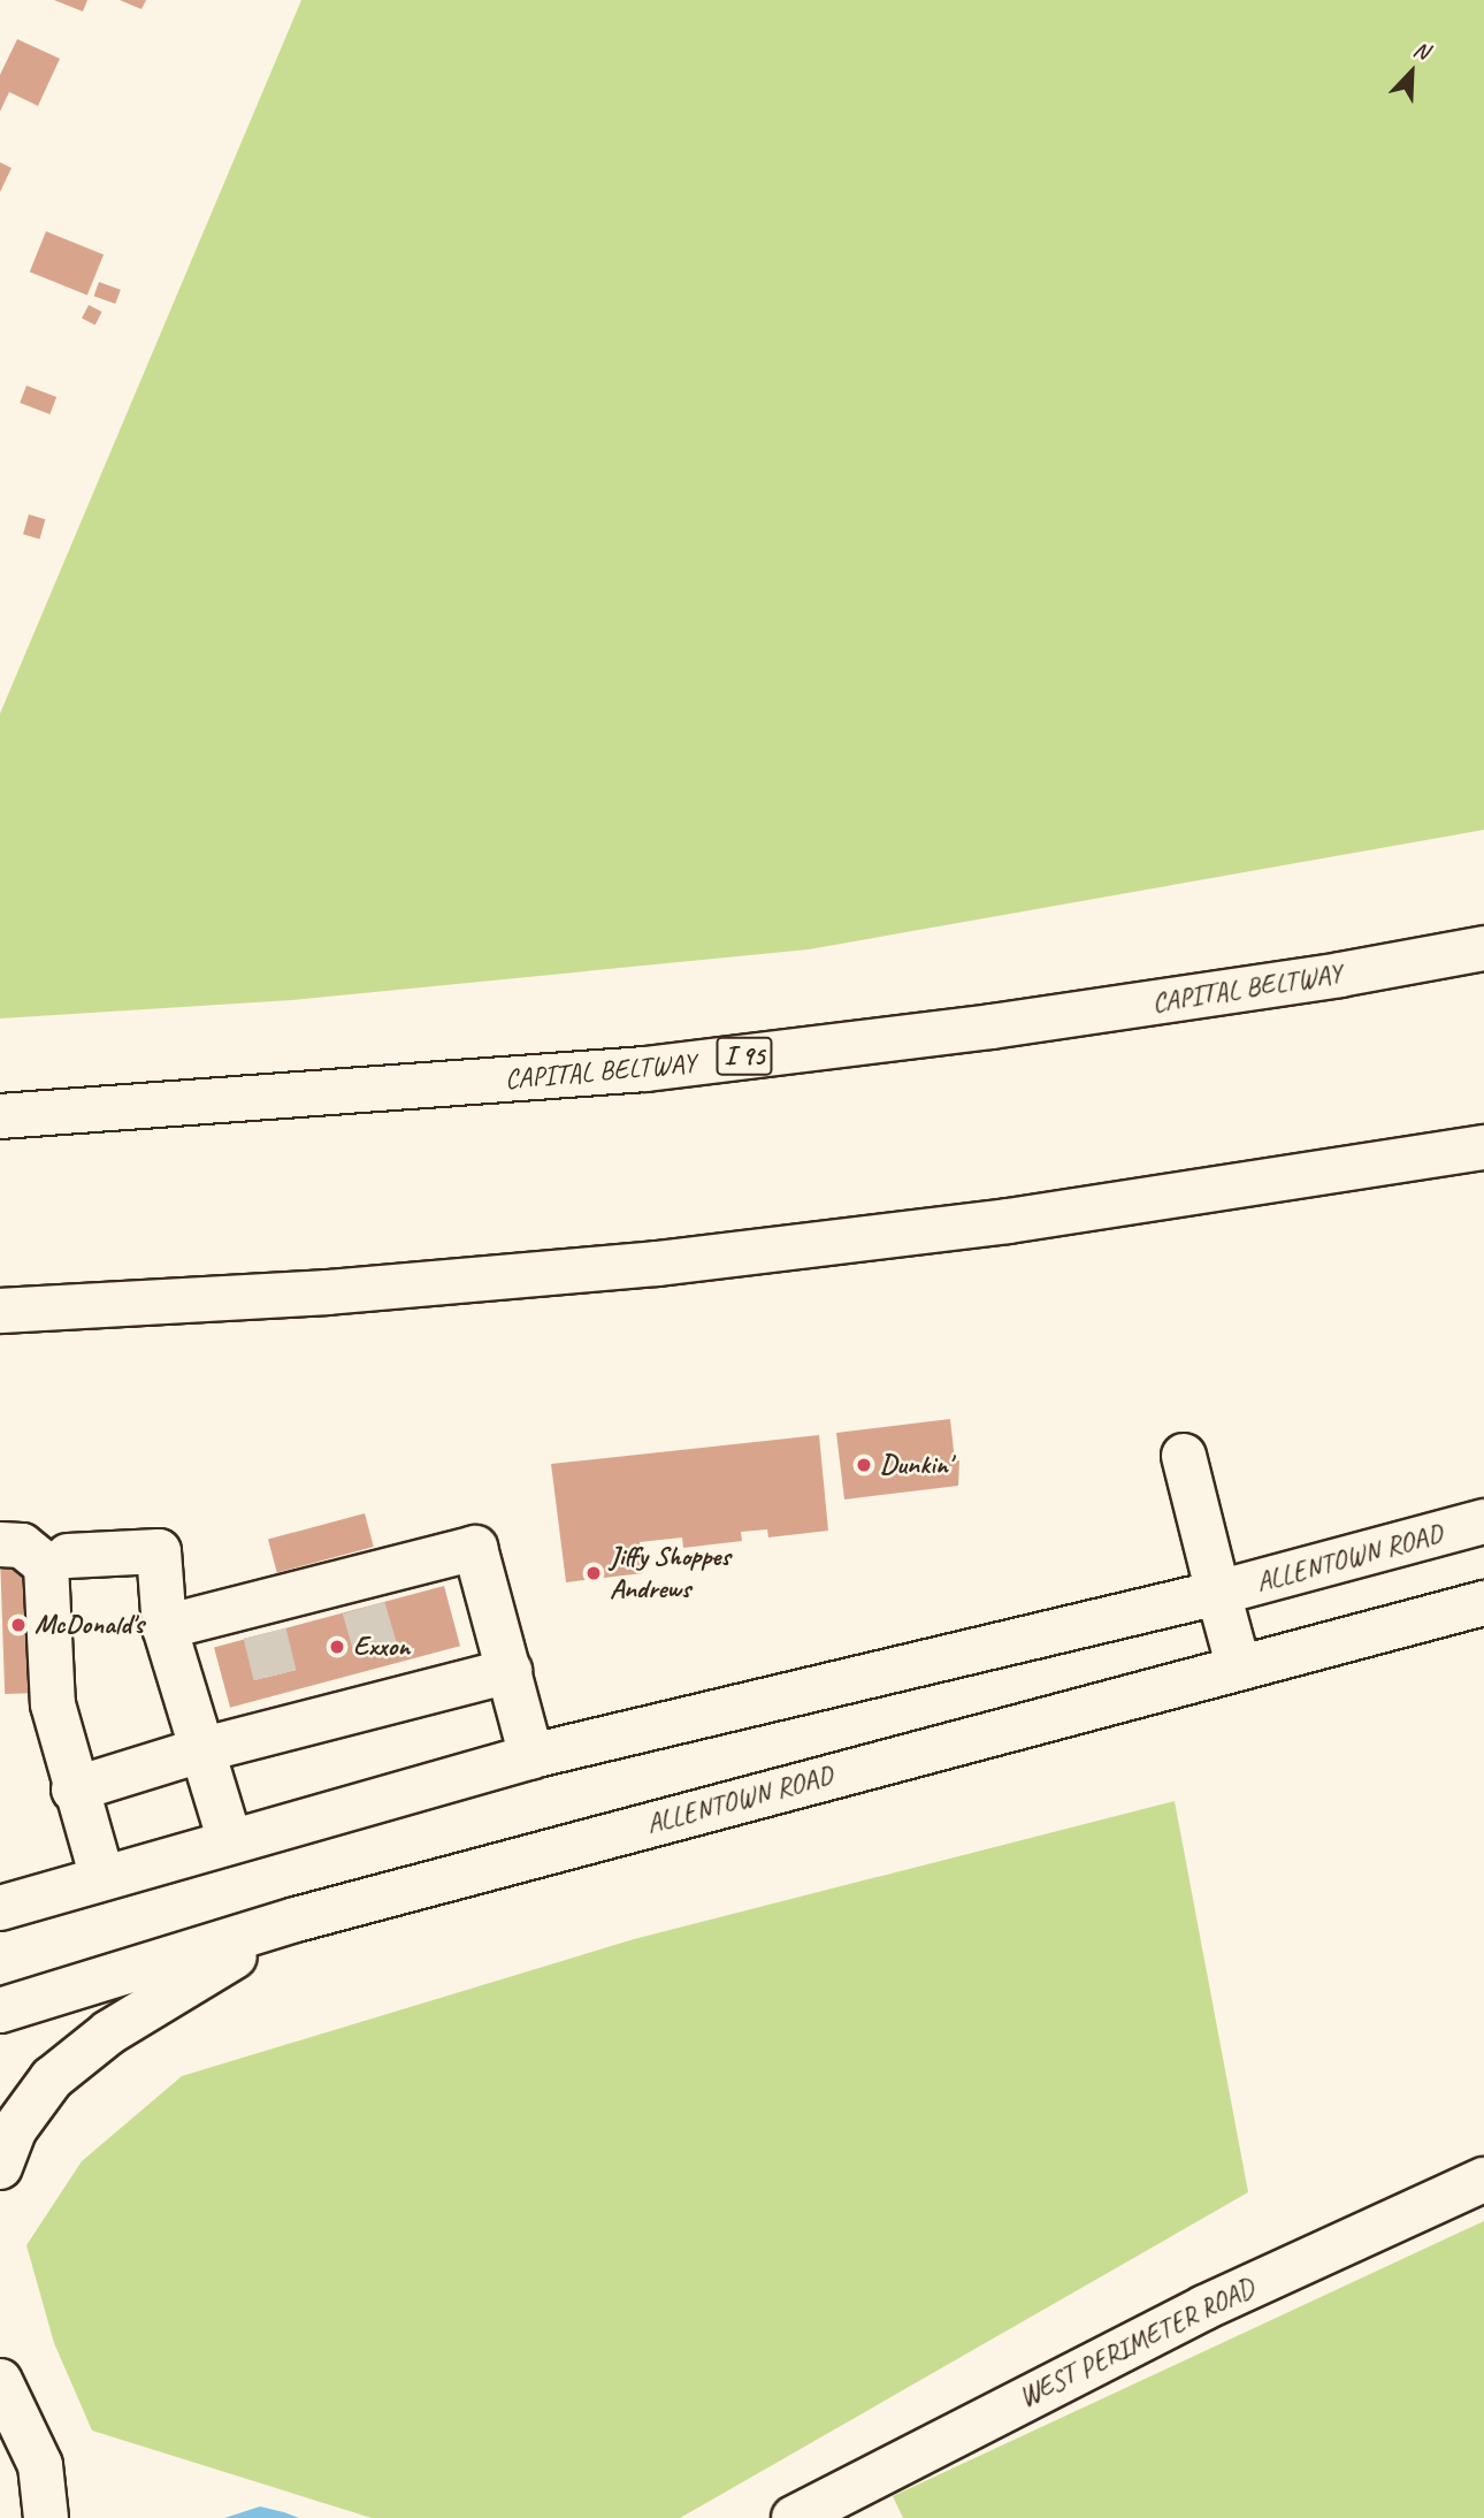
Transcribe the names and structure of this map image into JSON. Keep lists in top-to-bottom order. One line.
{"streets":{"main road":["CAPITAL BELTWAY","I 95","ALLENTOWN ROAD","WEST PERIMETER ROAD"]},"places":["Dunkin'","Jiffy Shoppes Andrews","McDonald's","Exxon"],"north":"top right"}
